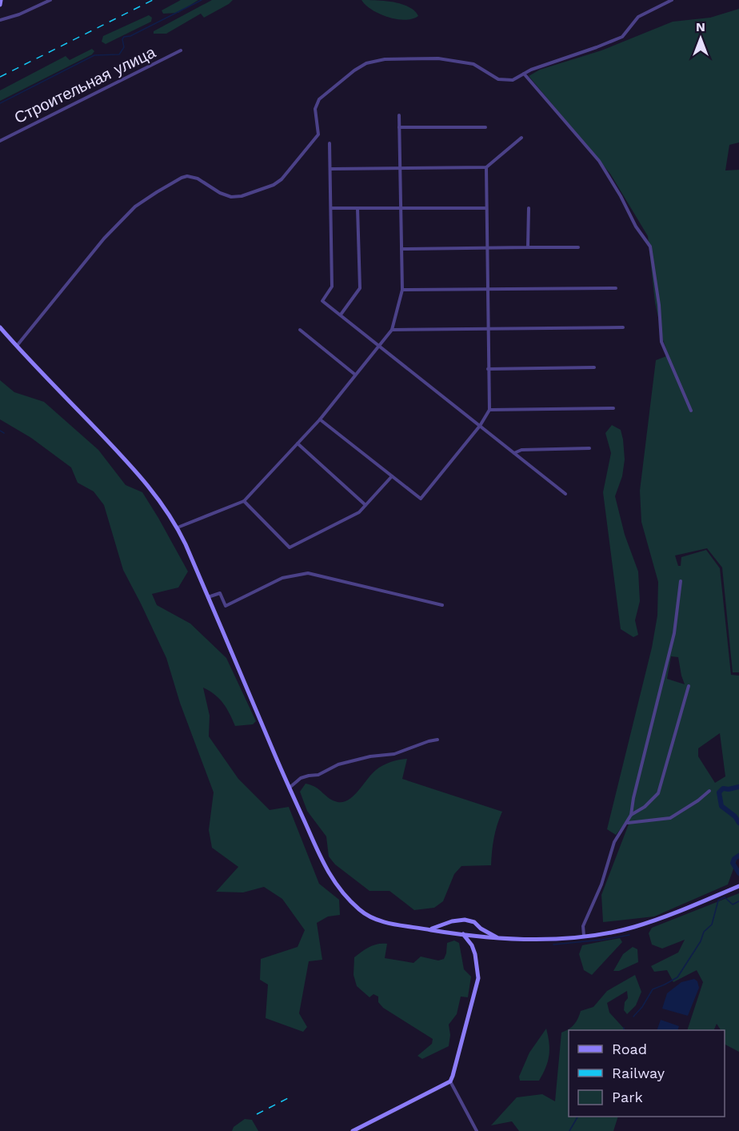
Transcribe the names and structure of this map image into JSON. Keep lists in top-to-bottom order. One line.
{"streets":{"street":["Строительная улица"]},"legend":["Road","Railway","Park"],"north":"top"}
